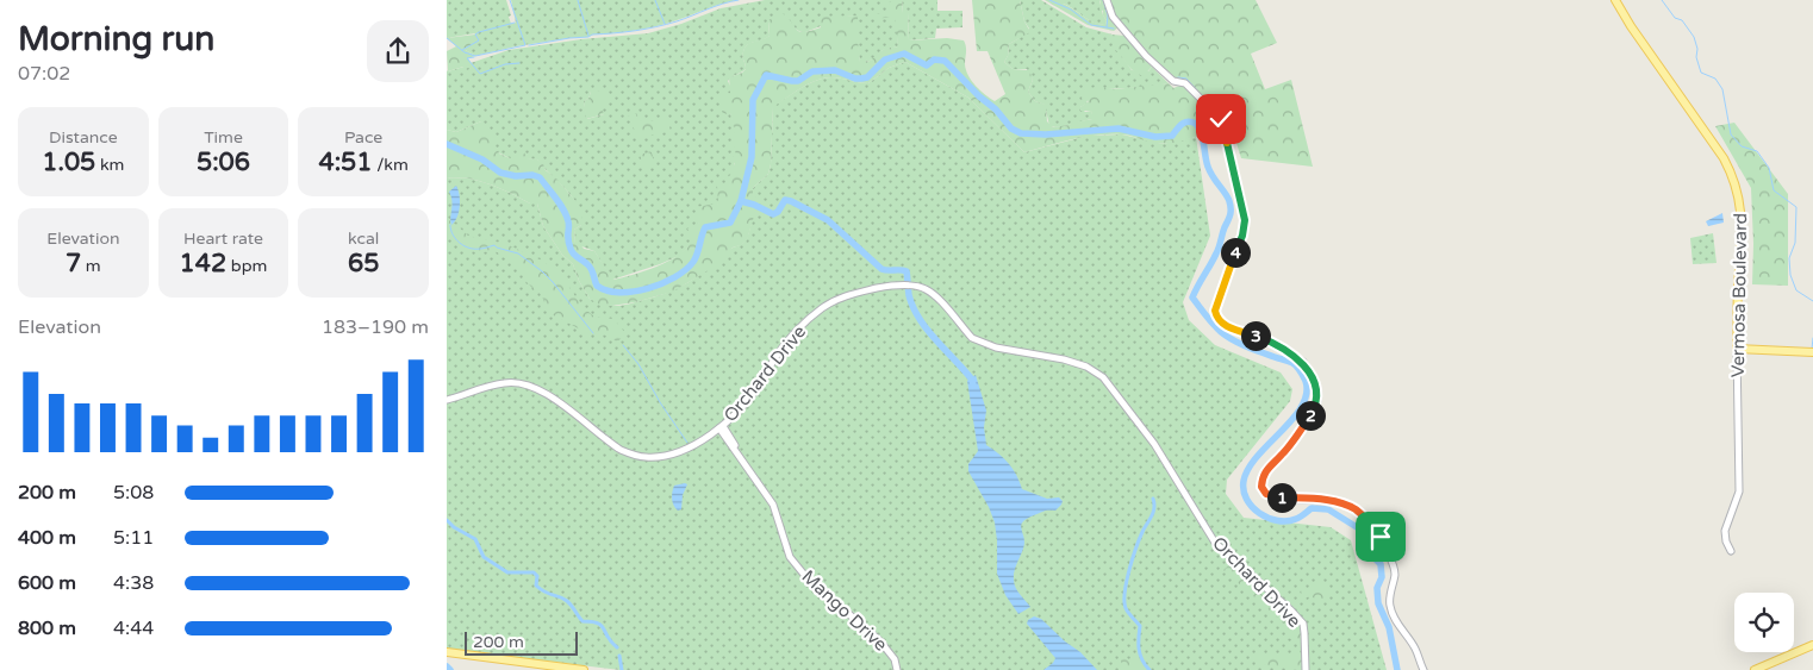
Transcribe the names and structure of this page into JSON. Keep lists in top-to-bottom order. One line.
{"streets":{"main road":["Vermosa Boulevard"],"street":["Orchard Drive","Mango Drive"]},"crossings":[["Orchard Drive","Mango Drive"]],"scale_bar":"200 m","page":{"heading":["Morning run","07:02"],"stats":[["Distance","1.05 km"],["Time","5:06"],["Pace","4:51 /km"],["Elevation","7 m"],["Heart rate","142 bpm"],["kcal","65"]],"pins":["4","3","2","1"],"chart":["Elevation","183–190 m"],"list":[{"name":"200 m","note":"5:08"},{"name":"400 m","note":"5:11"},{"name":"600 m","note":"4:38"},{"name":"800 m","note":"4:44"}],"scale":"200 m"}}
